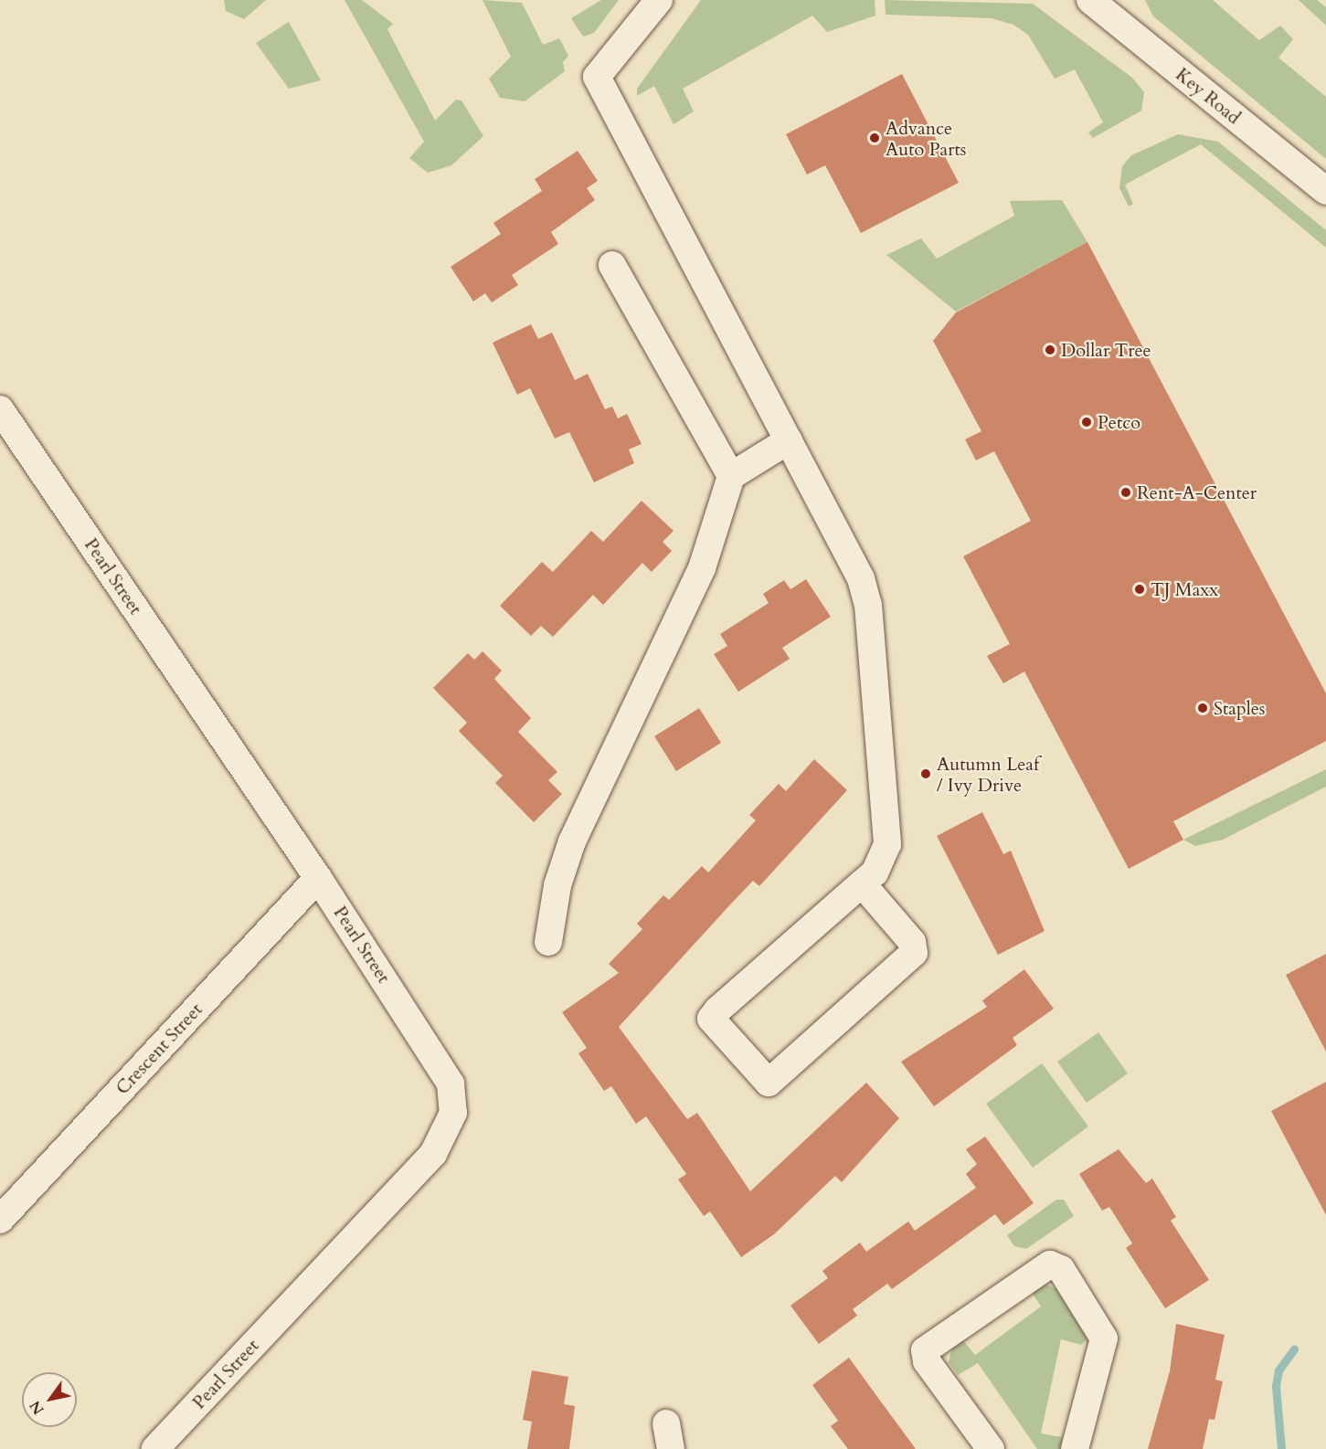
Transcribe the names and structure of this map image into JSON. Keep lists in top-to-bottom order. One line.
{"streets":{"street":["Key Road","Pearl Street","Crescent Street"]},"crossings":[["Pearl Street","Crescent Street"]],"places":["Advance Auto Parts","Dollar Tree","Petco","Rent-A-Center","TJ Maxx","Staples","Autumn Leaf / Ivy Drive"],"north":"bottom left"}
